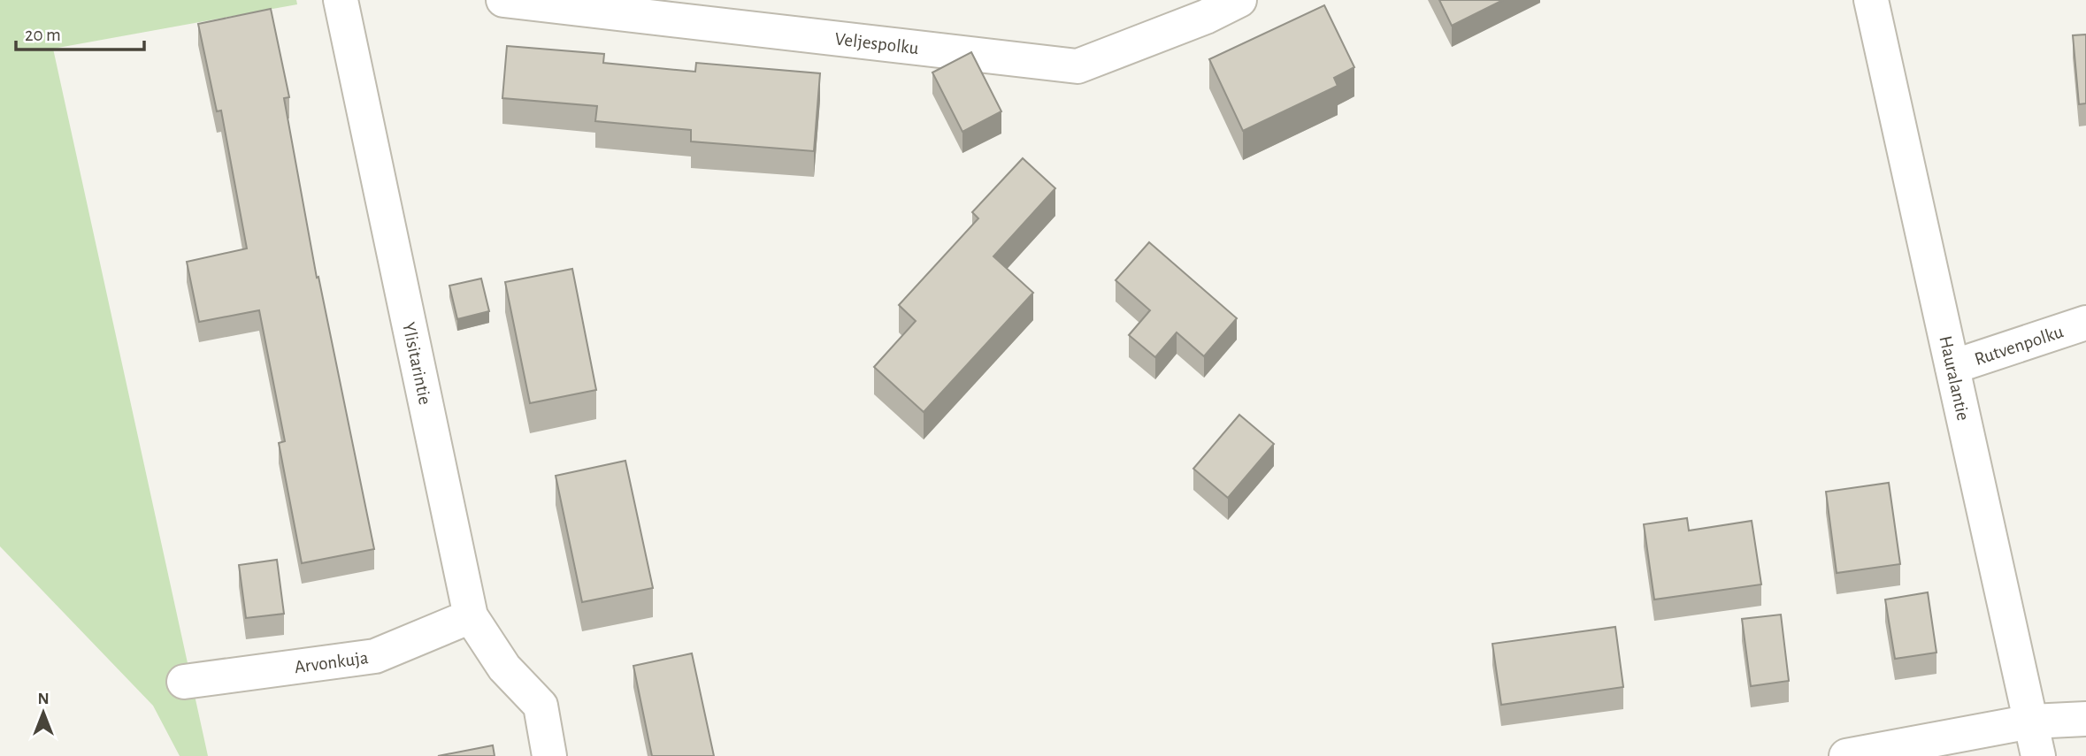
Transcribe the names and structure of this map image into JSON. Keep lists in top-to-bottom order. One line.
{"streets":{"street":["Veljespolku","Rutvenpolku","Ylisitarintie","Hauralantie","Arvonkuja"]},"crossings":[["Rutvenpolku","Hauralantie"],["Ylisitarintie","Arvonkuja"]],"scale_bar":"20 m","north":"top"}
